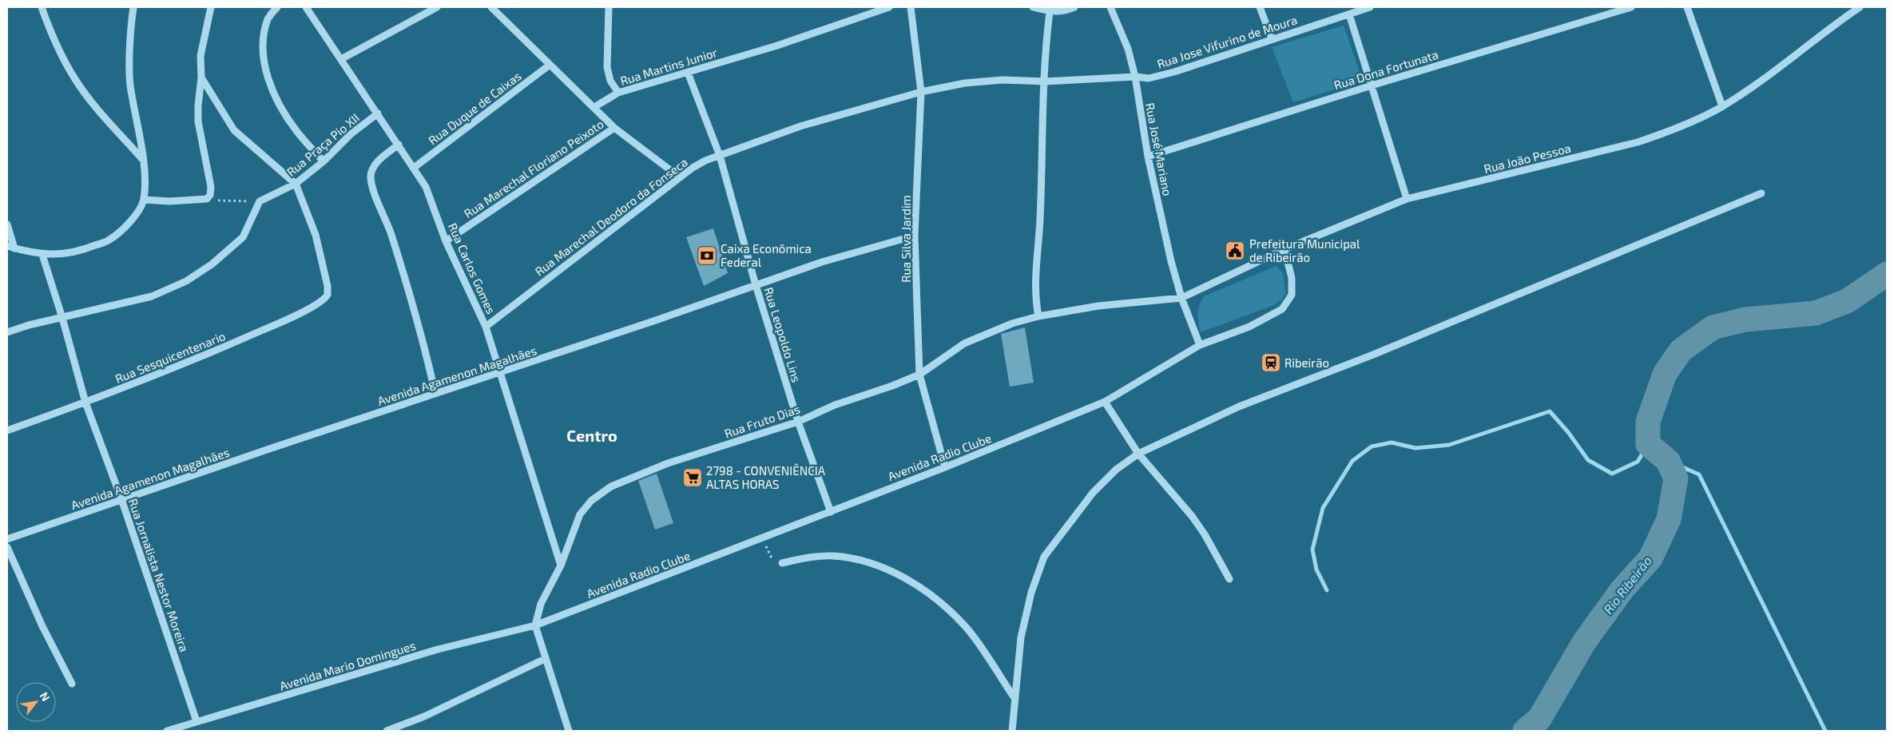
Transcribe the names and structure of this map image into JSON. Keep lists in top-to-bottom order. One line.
{"streets":{"street":["Rua Jose Vifurino de Moura","Rua Martins Junior","Rua Dona Fortunata","Rua Duque de Caixas","Rua Praça Pio XII","Rua José Mariano","Rua João Pessoa","Rua Marechal Floriano Peixoto","Rua Marechal Deodoro da Fonseca","Rua Silva Jardim","Rua Carlos Gomes","Rua Leopoldo Lins","Rua Sesquicentenario","Avenida Agamenon Magalhães","Rua Fruto Dias","Avenida Radio Clube","Rua Jornalista Nestor Moreira","Avenida Mario Domingues"]},"crossings":[["Rua Jose Vifurino de Moura","Rua José Mariano"],["Rua Jose Vifurino de Moura","Rua Marechal Deodoro da Fonseca"],["Rua Martins Junior","Rua Leopoldo Lins"],["Rua Dona Fortunata","Rua José Mariano"],["Rua Duque de Caixas","Rua Carlos Gomes"],["Rua Praça Pio XII","Rua Carlos Gomes"],["Rua Praça Pio XII","Rua Sesquicentenario"],["Rua José Mariano","Rua João Pessoa"],["Rua José Mariano","Rua Marechal Deodoro da Fonseca"],["Rua José Mariano","Avenida Radio Clube"],["Rua João Pessoa","Rua Fruto Dias"],["Rua João Pessoa","Avenida Radio Clube"],["Rua Marechal Floriano Peixoto","Rua Carlos Gomes"],["Rua Marechal Deodoro da Fonseca","Rua Silva Jardim"],["Rua Marechal Deodoro da Fonseca","Rua Carlos Gomes"],["Rua Marechal Deodoro da Fonseca","Rua Leopoldo Lins"],["Rua Silva Jardim","Avenida Agamenon Magalhães"],["Rua Silva Jardim","Rua Fruto Dias"],["Rua Silva Jardim","Avenida Radio Clube"],["Rua Carlos Gomes","Avenida Agamenon Magalhães"],["Rua Carlos Gomes","Rua Fruto Dias"],["Rua Leopoldo Lins","Avenida Agamenon Magalhães"],["Rua Leopoldo Lins","Rua Fruto Dias"],["Rua Leopoldo Lins","Avenida Radio Clube"],["Rua Sesquicentenario","Rua Jornalista Nestor Moreira"],["Avenida Agamenon Magalhães","Rua Jornalista Nestor Moreira"],["Rua Fruto Dias","Avenida Radio Clube"],["Rua Fruto Dias","Avenida Mario Domingues"],["Avenida Radio Clube","Avenida Mario Domingues"],["Rua Jornalista Nestor Moreira","Avenida Mario Domingues"]],"districts":["Centro"],"water":["Rio Ribeirão"],"places":{"public building":["Prefeitura Municipal de Ribeirão"],"bank":["Caixa Econômica Federal"],"station":["Ribeirão"],"supermarket":["2798 - CONVENIÊNCIA ALTAS HORAS"]},"north":"top right"}
